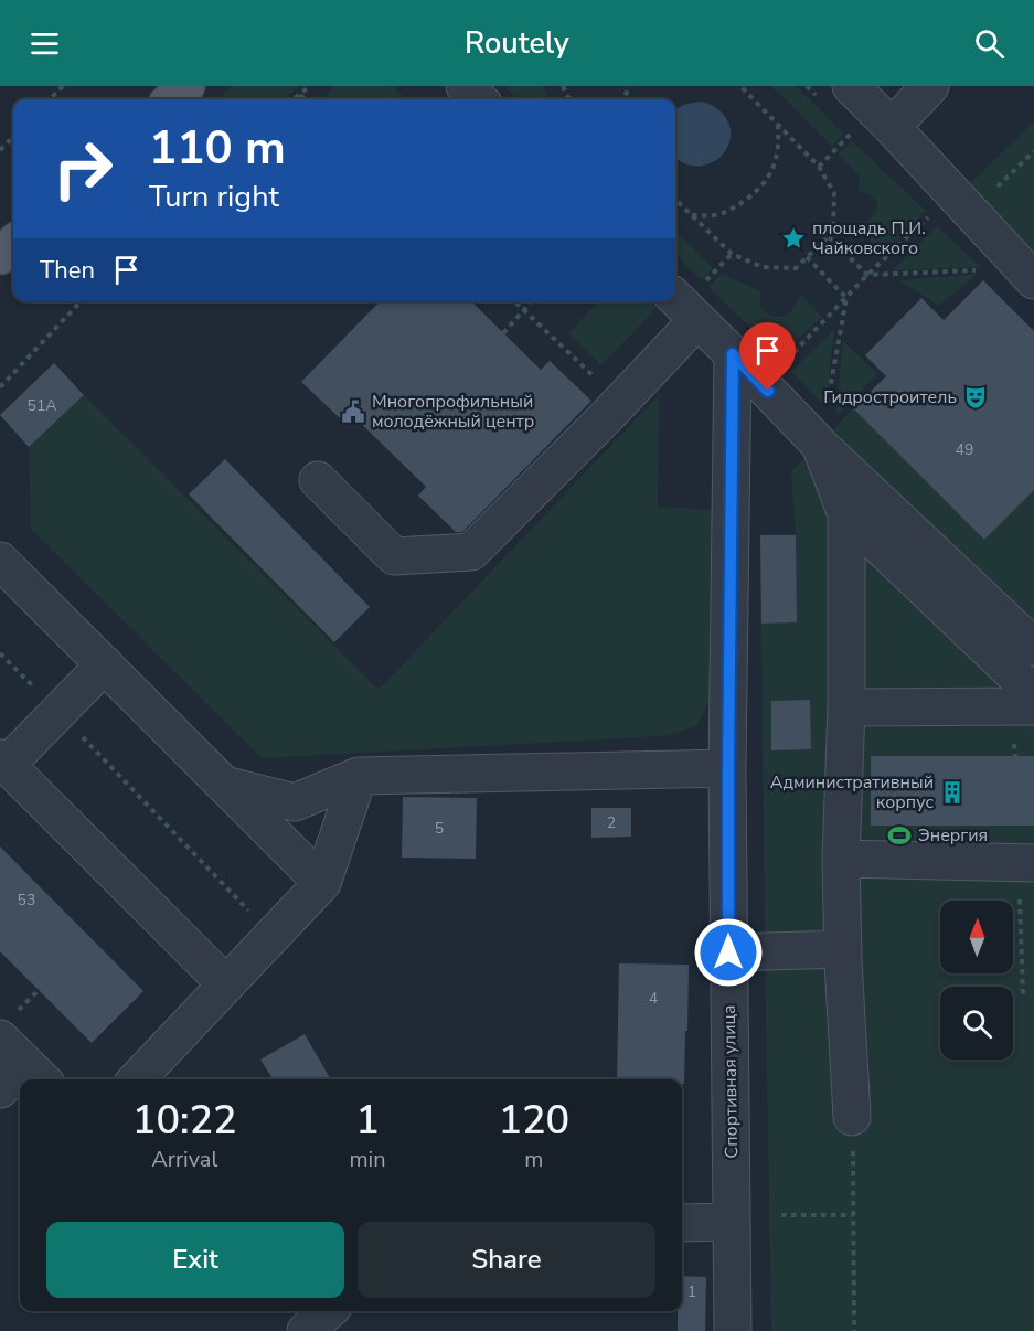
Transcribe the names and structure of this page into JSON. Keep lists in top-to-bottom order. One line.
{"streets":{"street":["Спортивная улица"]},"places":{"place":["площадь П.И. Чайковского"],"theatre":["Гидростроитель"],"public building":["Многопрофильный молодёжный центр"],"building":["Административный корпус"],"sports":["Энергия"]},"house_numbers":["51А","49","2","5","53","4","1"],"north":"top","page":{"header":"Routely","turn":["110 m","Turn right"],"then":"Then","eta":["10:22","Arrival","1","min","120","m"],"buttons":["Exit","Share"]}}
